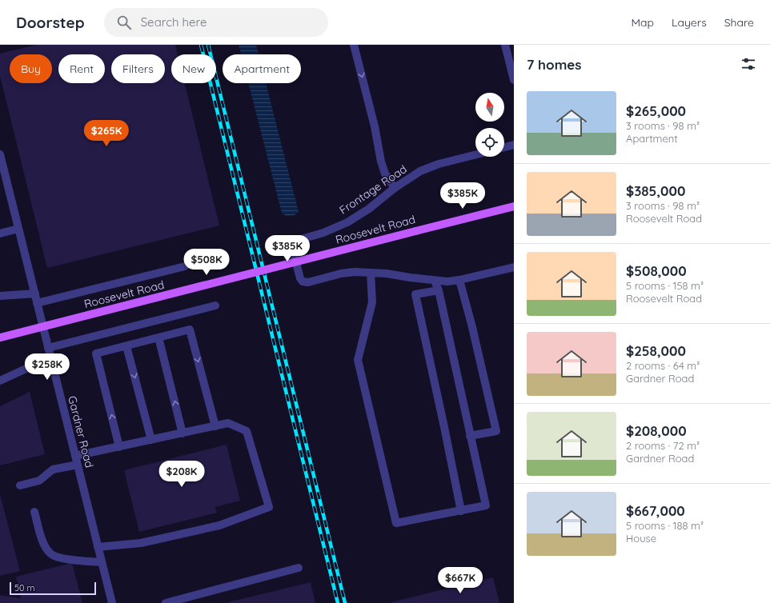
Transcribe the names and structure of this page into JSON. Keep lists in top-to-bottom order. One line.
{"streets":{"main road":["Roosevelt Road"],"street":["Frontage Road","Gardner Road"]},"scale_bar":"50 m","north":"top","page":{"header":"Doorstep","search":"Search here","nav":["Map","Layers","Share"],"heading":"7 homes","chip":["Buy","Rent","Filters","New","Apartment"],"list":[{"name":"$265,000","note":"3 rooms · 98 m² · Apartment"},{"name":"$385,000","note":"3 rooms · 98 m² · Roosevelt Road"},{"name":"$508,000","note":"5 rooms · 158 m² · Roosevelt Road"},{"name":"$258,000","note":"2 rooms · 64 m² · Gardner Road"},{"name":"$208,000","note":"2 rooms · 72 m² · Gardner Road"},{"name":"$667,000","note":"5 rooms · 188 m² · House"}],"price":["$265K","$385K","$385K","$508K","$258K","$208K","$667K"],"scale":"50 m"}}
